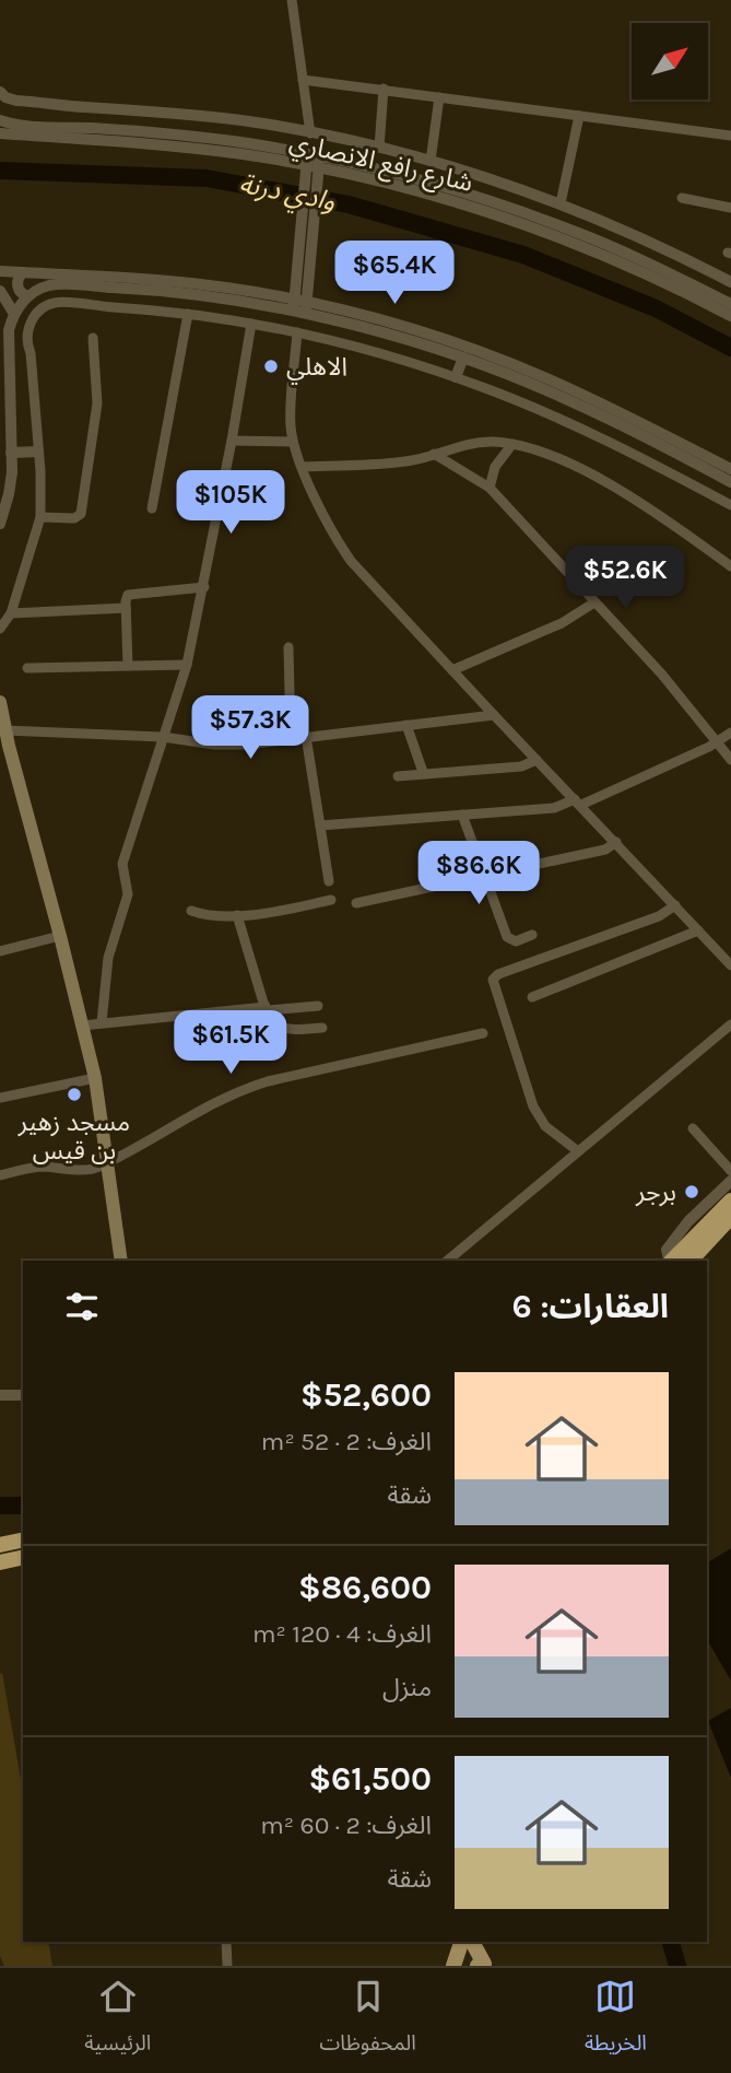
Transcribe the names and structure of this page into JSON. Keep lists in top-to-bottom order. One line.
{"streets":{"street":["شارع رافع الانصاري"]},"water":["وادي درنة"],"places":["الاهلي","مسجد زهير بن قيس","برجر"],"north":"top right","page":{"price":["$65.4K","$105K","$52.6K","$57.3K","$86.6K","$61.5K"],"heading":"العقارات: 6","list":[{"name":"$52,600","note":"الغرف: 2 · 52 m² · شقة"},{"name":"$86,600","note":"الغرف: 4 · 120 m² · منزل"},{"name":"$61,500","note":"الغرف: 2 · 60 m² · شقة"}],"tabs":["الخريطة","المحفوظات","الرئيسية"]}}
